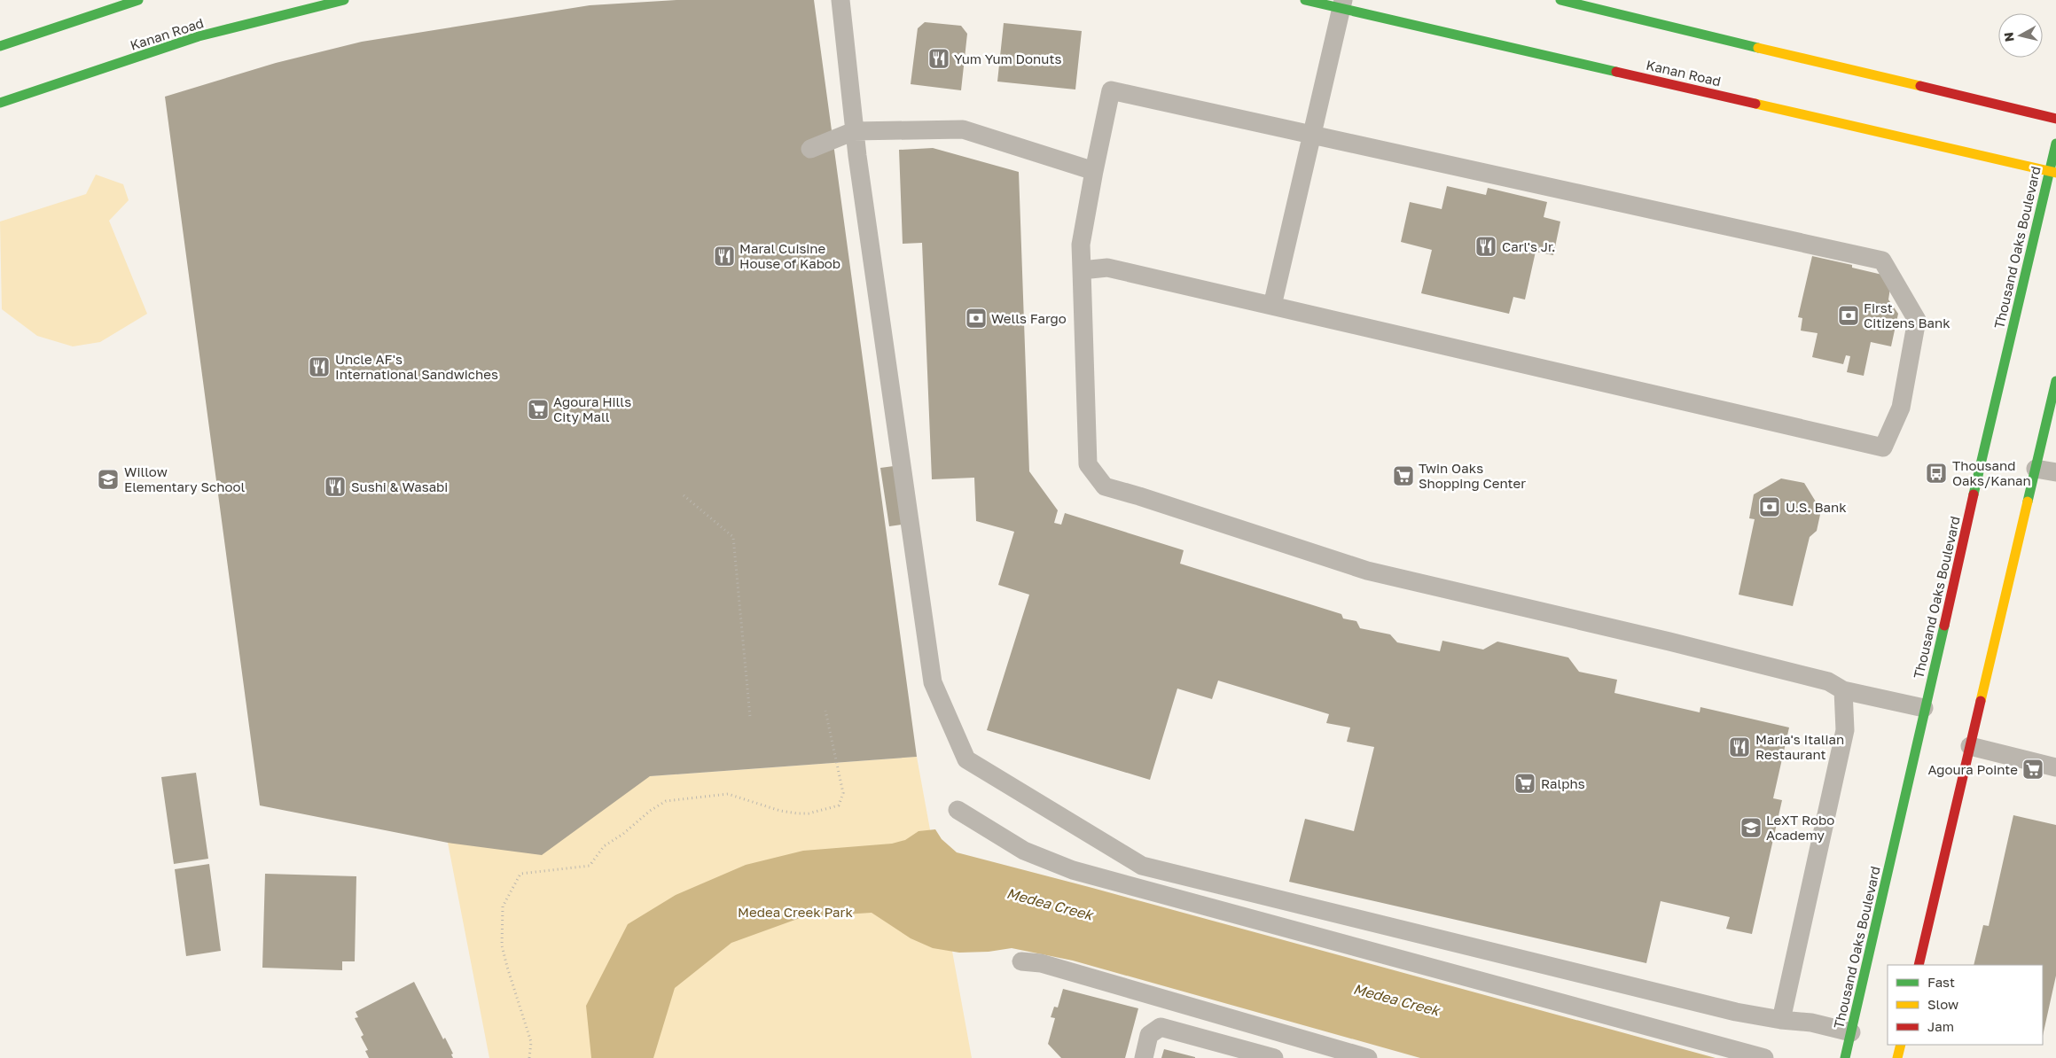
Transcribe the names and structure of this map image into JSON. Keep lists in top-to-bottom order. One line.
{"streets":{"main road":["Kanan Road","Thousand Oaks Boulevard"]},"crossings":[["Kanan Road","Thousand Oaks Boulevard"]],"water":["Medea Creek"],"parks":["Medea Creek Park"],"places":{"restaurant":["Yum Yum Donuts","Carl's Jr.","Maral Cuisine House of Kabob","Uncle AF's International Sandwiches","Sushi & Wasabi","Maria's Italian Restaurant"],"bank":["First Citizens Bank","Wells Fargo","U.S. Bank"],"supermarket":["Agoura Hills City Mall","Twin Oaks Shopping Center","Agoura Pointe","Ralphs"],"bus stop":["Thousand Oaks/Kanan"],"school or university":["Willow Elementary School","LeXT Robo Academy"]},"legend":["Fast","Slow","Jam"],"north":"left"}
